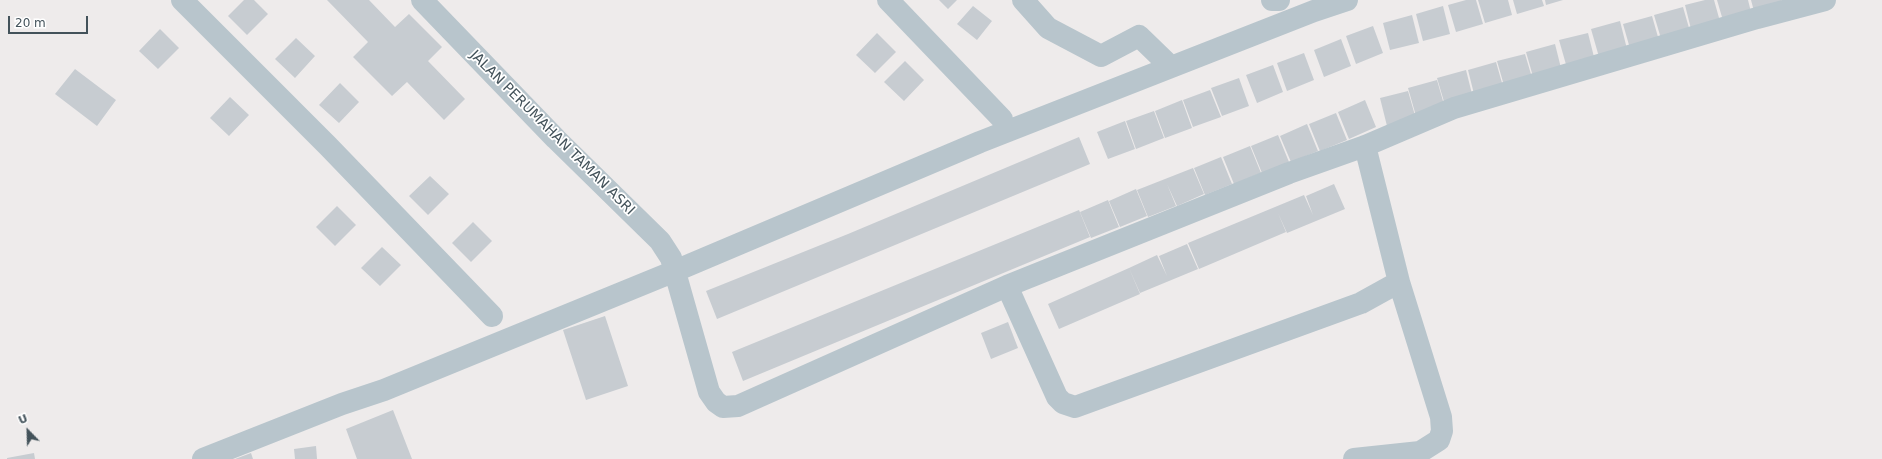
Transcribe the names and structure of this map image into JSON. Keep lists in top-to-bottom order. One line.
{"streets":{"street":["JALAN PERUMAHAN TAMAN ASRI"]},"scale_bar":"20 m","north":"top left"}
